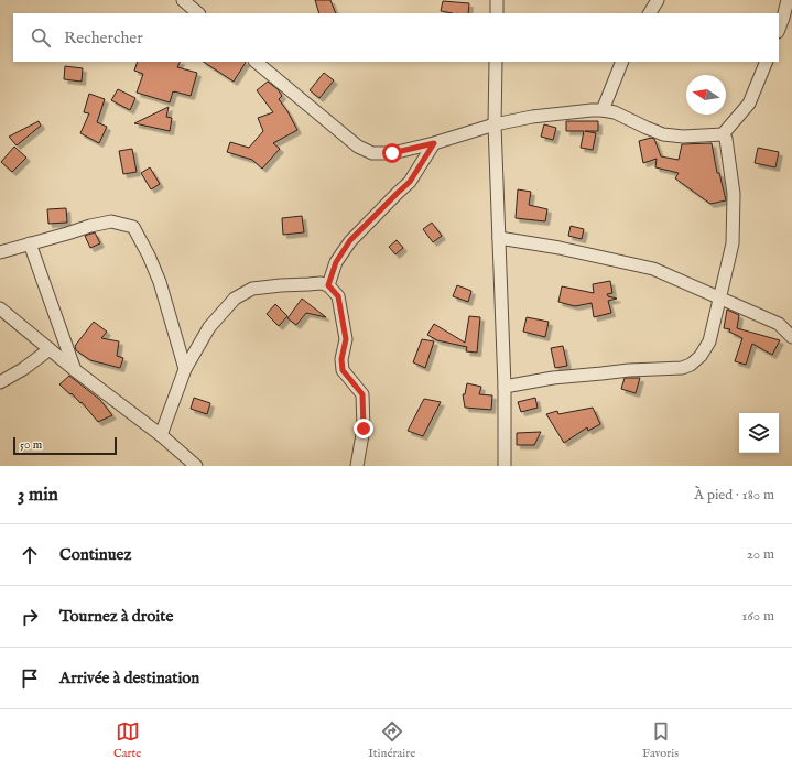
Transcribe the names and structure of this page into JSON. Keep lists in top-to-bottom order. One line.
{"scale_bar":"50 m","north":"left","page":{"search":"Rechercher","scale":"50 m","heading":["3 min","À pied · 180 m"],"list":[["Continuez","20 m"],["Tournez à droite","160 m"],"Arrivée à destination"],"nav":["Carte","Itinéraire","Favoris"]}}
